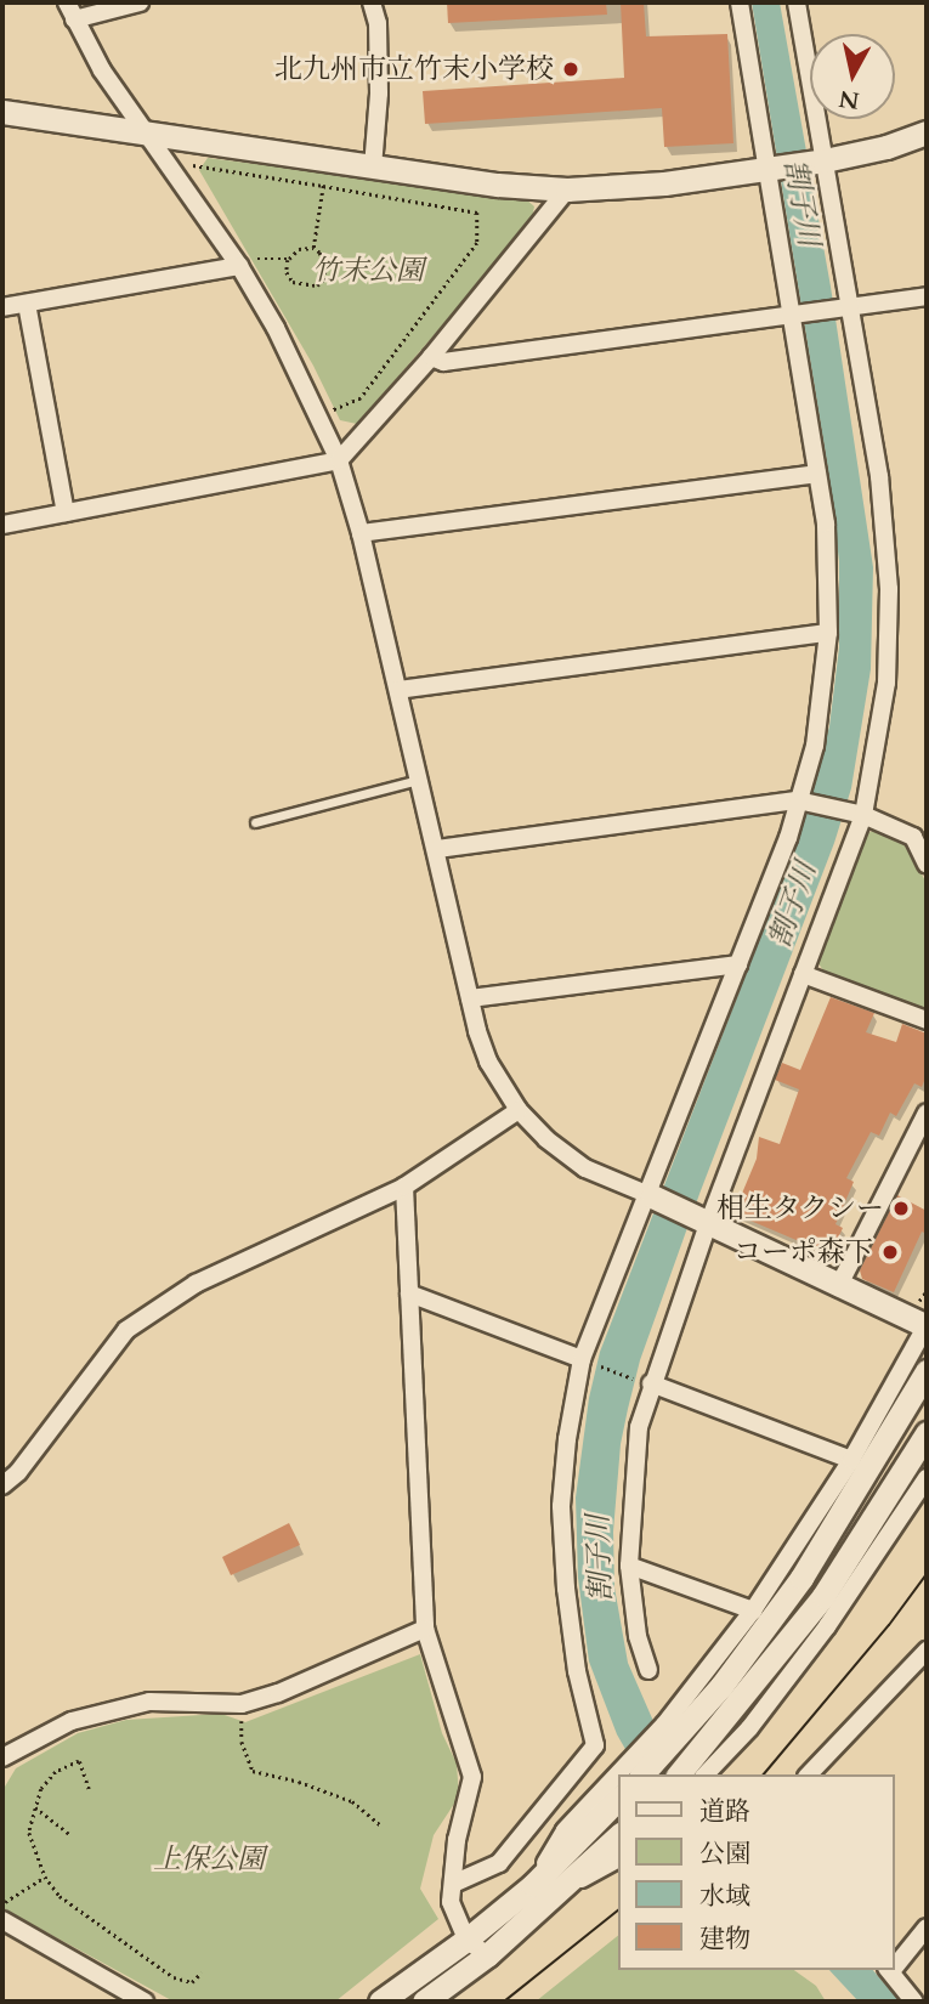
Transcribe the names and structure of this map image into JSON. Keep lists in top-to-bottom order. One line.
{"water":["割子川"],"parks":["竹末公園","上保公園"],"places":["北九州市立竹末小学校","相生タクシー","コーポ森下"],"legend":["道路","公園","水域","建物"],"north":"bottom"}
